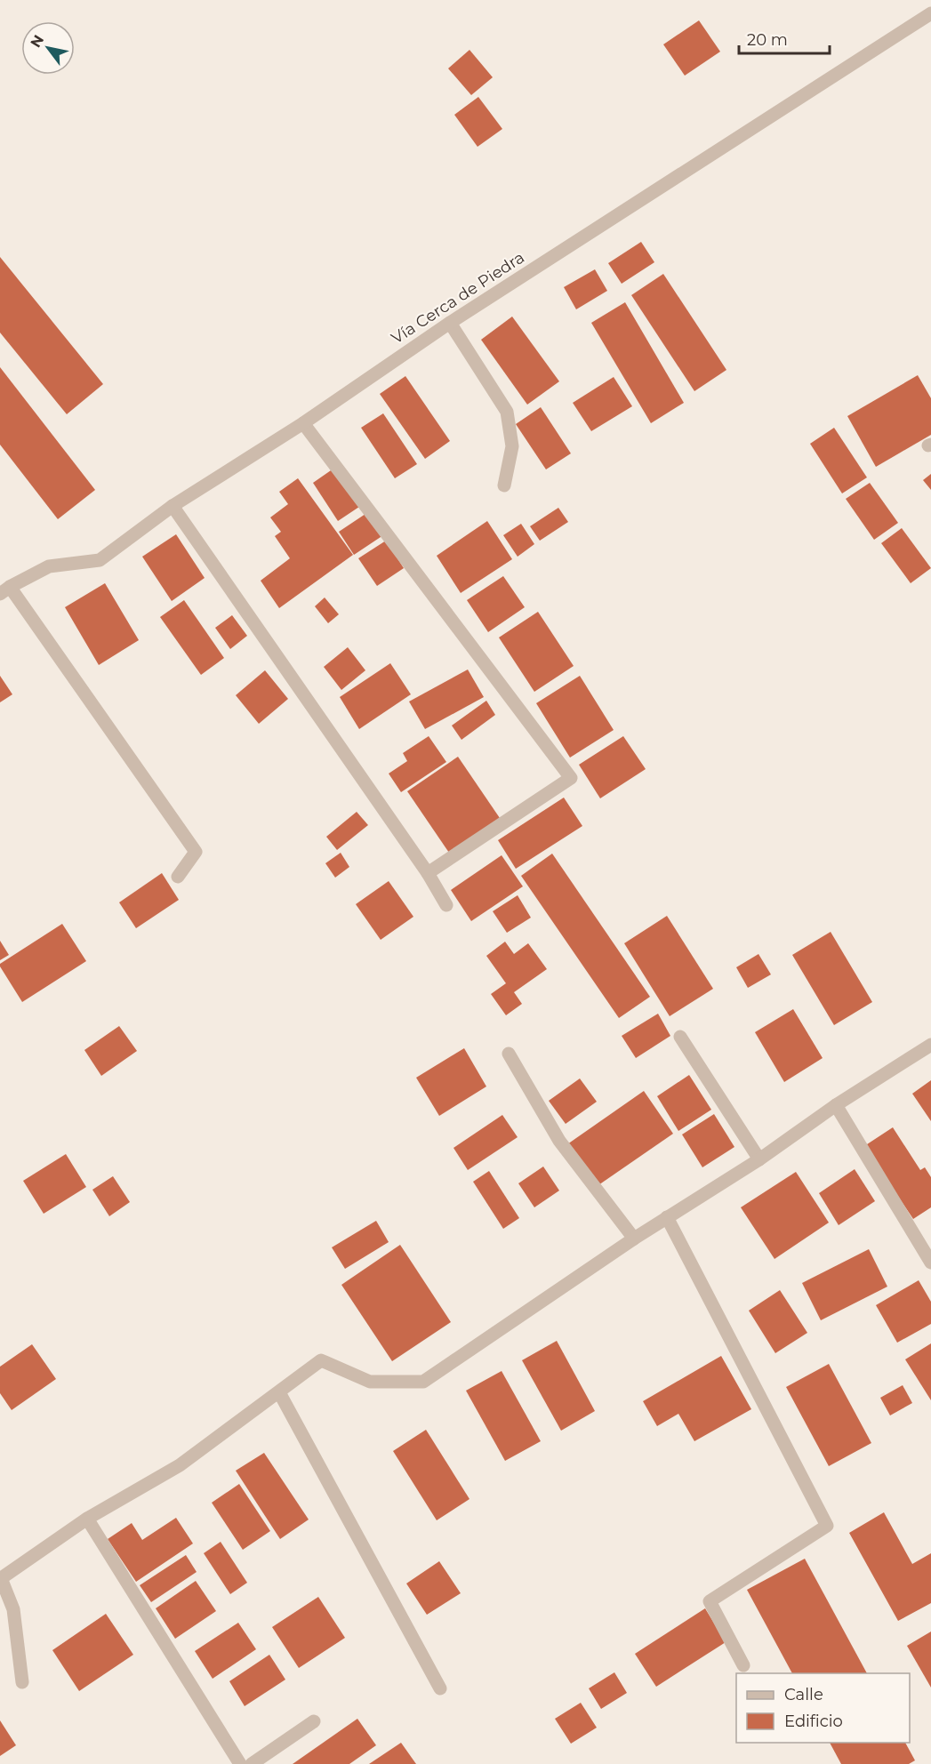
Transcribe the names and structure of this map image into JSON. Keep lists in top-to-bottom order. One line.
{"streets":{"street":["Vía Cerca de Piedra"]},"legend":["Calle","Edificio"],"scale_bar":"20 m","north":"top left"}
